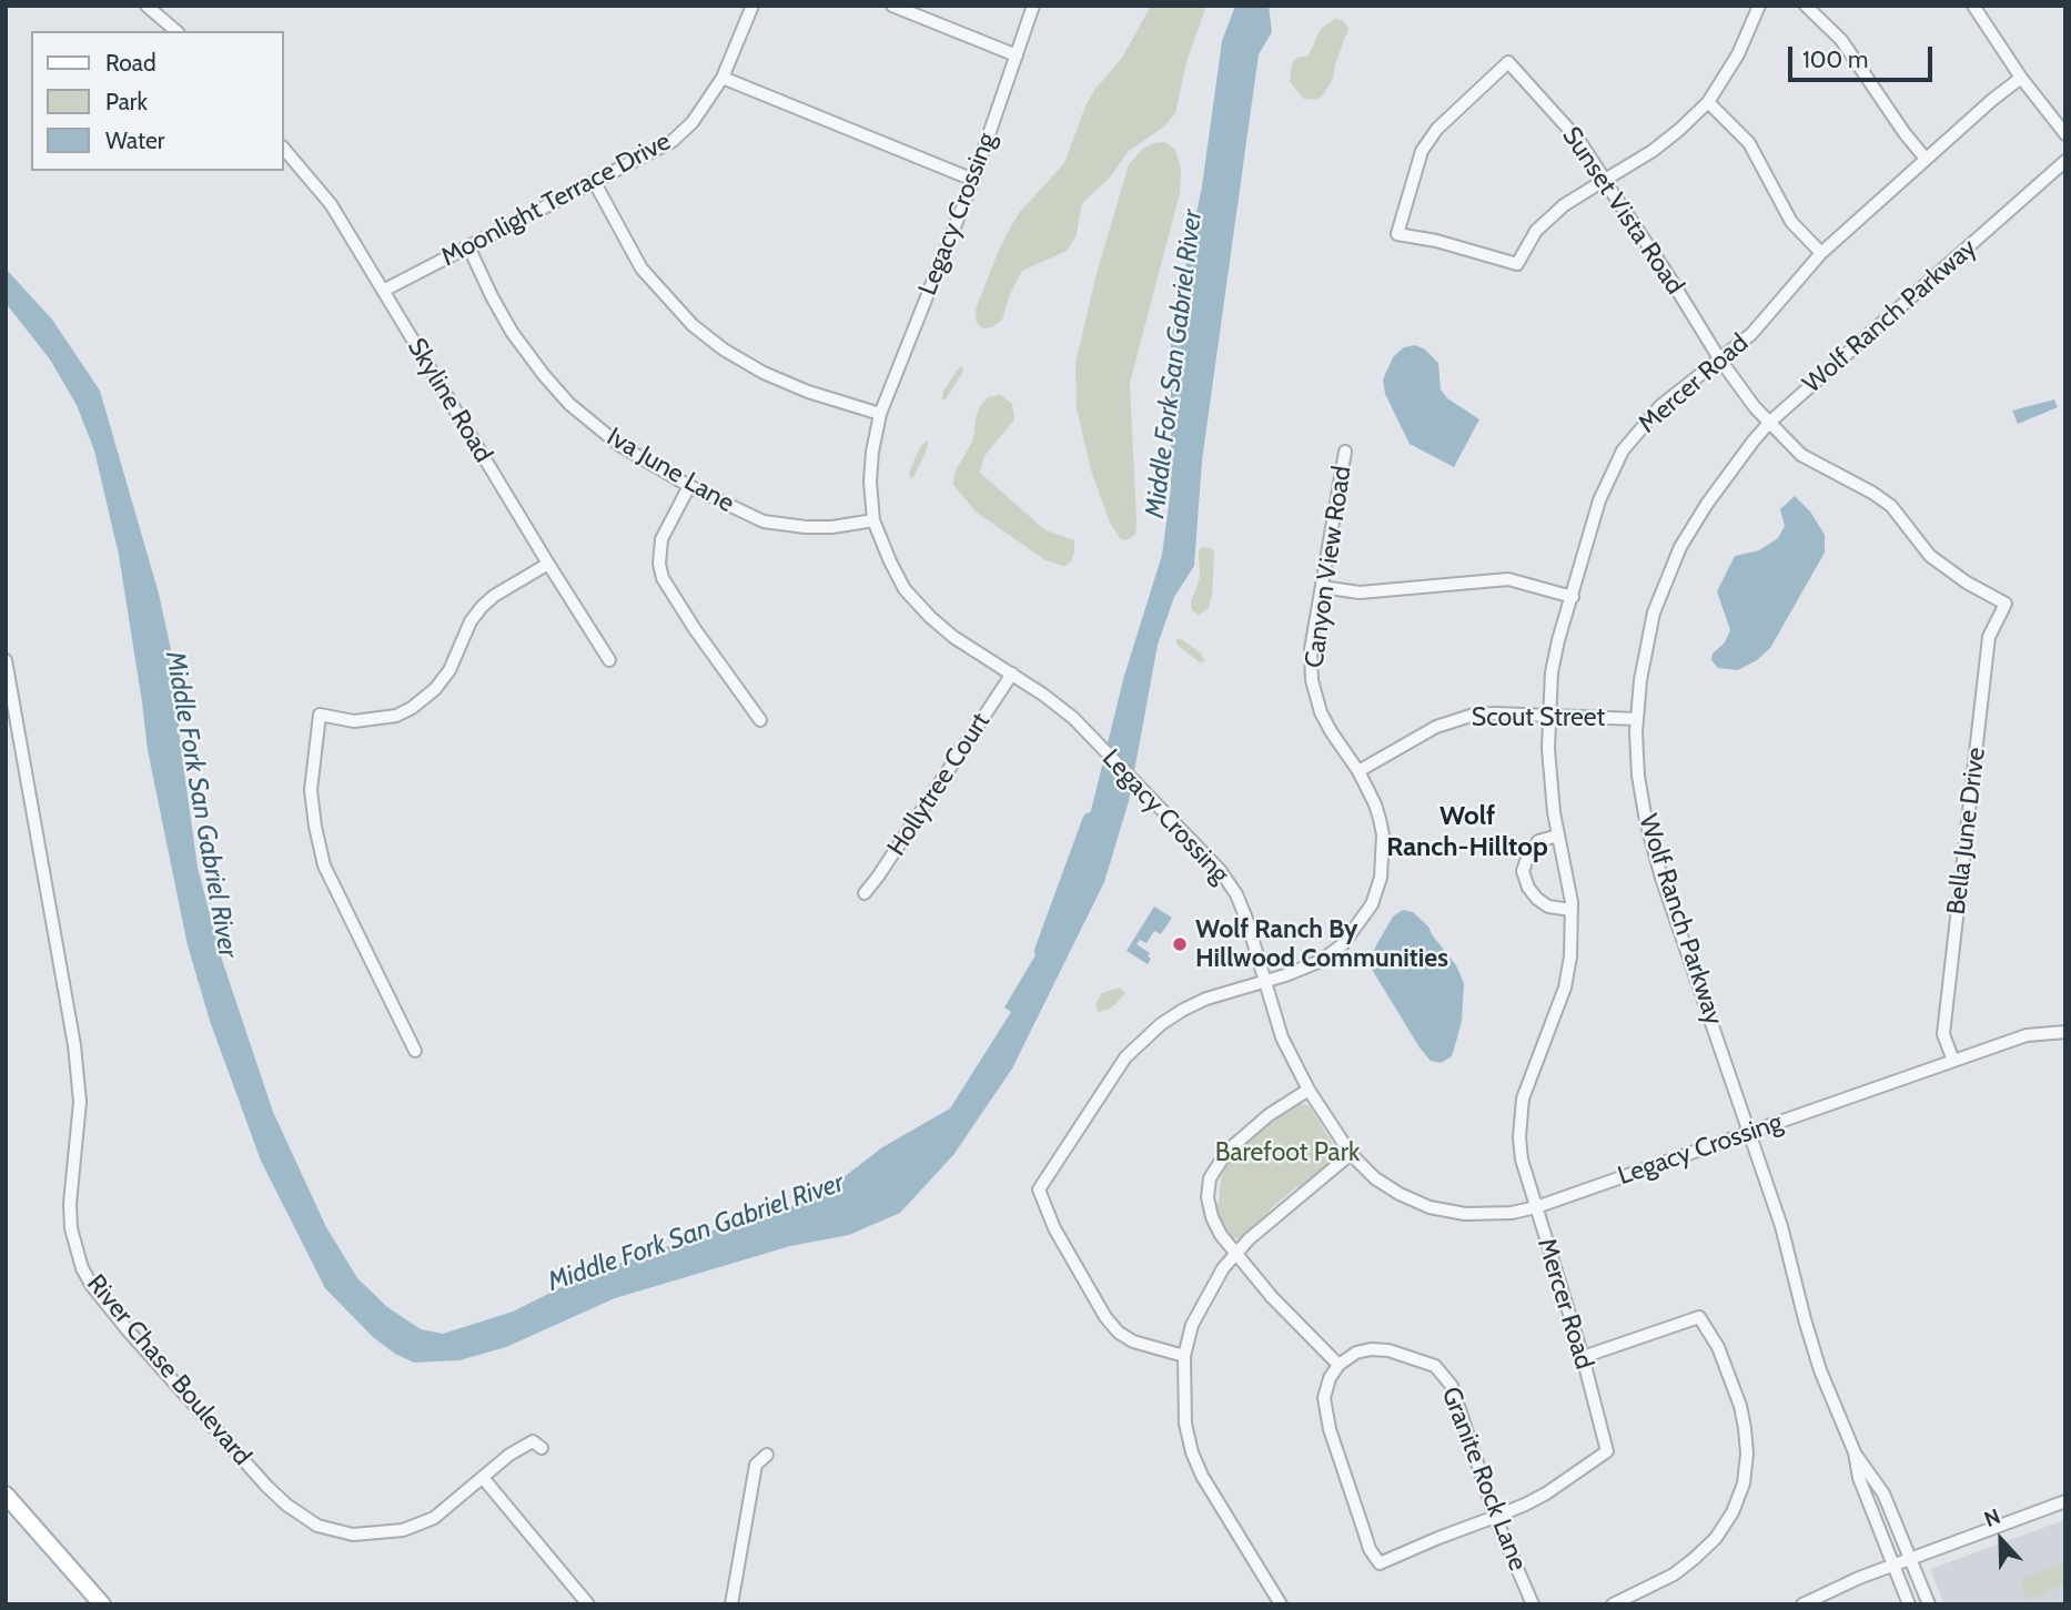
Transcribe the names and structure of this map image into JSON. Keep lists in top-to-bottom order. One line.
{"streets":{"street":["Moonlight Terrace Drive","Sunset Vista Road","Legacy Crossing","Wolf Ranch Parkway","Mercer Road","Skyline Road","Iva June Lane","Canyon View Road","Scout Street","Hollytree Court","Bella June Drive","River Chase Boulevard","Granite Rock Lane"]},"crossings":[["Moonlight Terrace Drive","Skyline Road"],["Moonlight Terrace Drive","Iva June Lane"],["Sunset Vista Road","Wolf Ranch Parkway"],["Sunset Vista Road","Mercer Road"],["Sunset Vista Road","Bella June Drive"],["Legacy Crossing","Wolf Ranch Parkway"],["Legacy Crossing","Mercer Road"],["Legacy Crossing","Iva June Lane"],["Legacy Crossing","Canyon View Road"],["Legacy Crossing","Hollytree Court"],["Legacy Crossing","Bella June Drive"],["Wolf Ranch Parkway","Scout Street"],["Mercer Road","Scout Street"],["Mercer Road","Granite Rock Lane"],["Canyon View Road","Scout Street"]],"districts":["Wolf Ranch-Hilltop"],"water":["Middle Fork San Gabriel River"],"parks":["Barefoot Park"],"places":["Wolf Ranch By Hillwood Communities"],"legend":["Road","Park","Water"],"scale_bar":"100 m","north":"top"}
